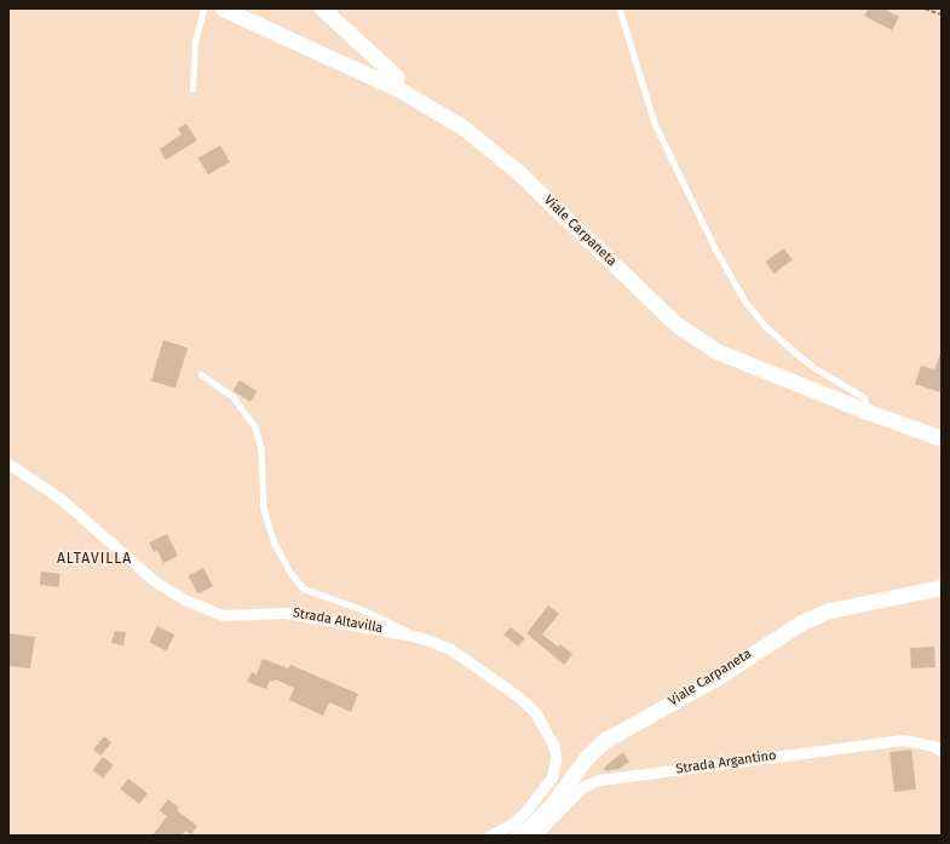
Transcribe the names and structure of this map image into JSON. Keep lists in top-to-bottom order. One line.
{"streets":{"main road":["Viale Carpaneta"],"street":["Strada Altavilla","Strada Argantino"]},"crossings":[["Viale Carpaneta","Strada Argantino"]],"districts":["ALTAVILLA"]}
